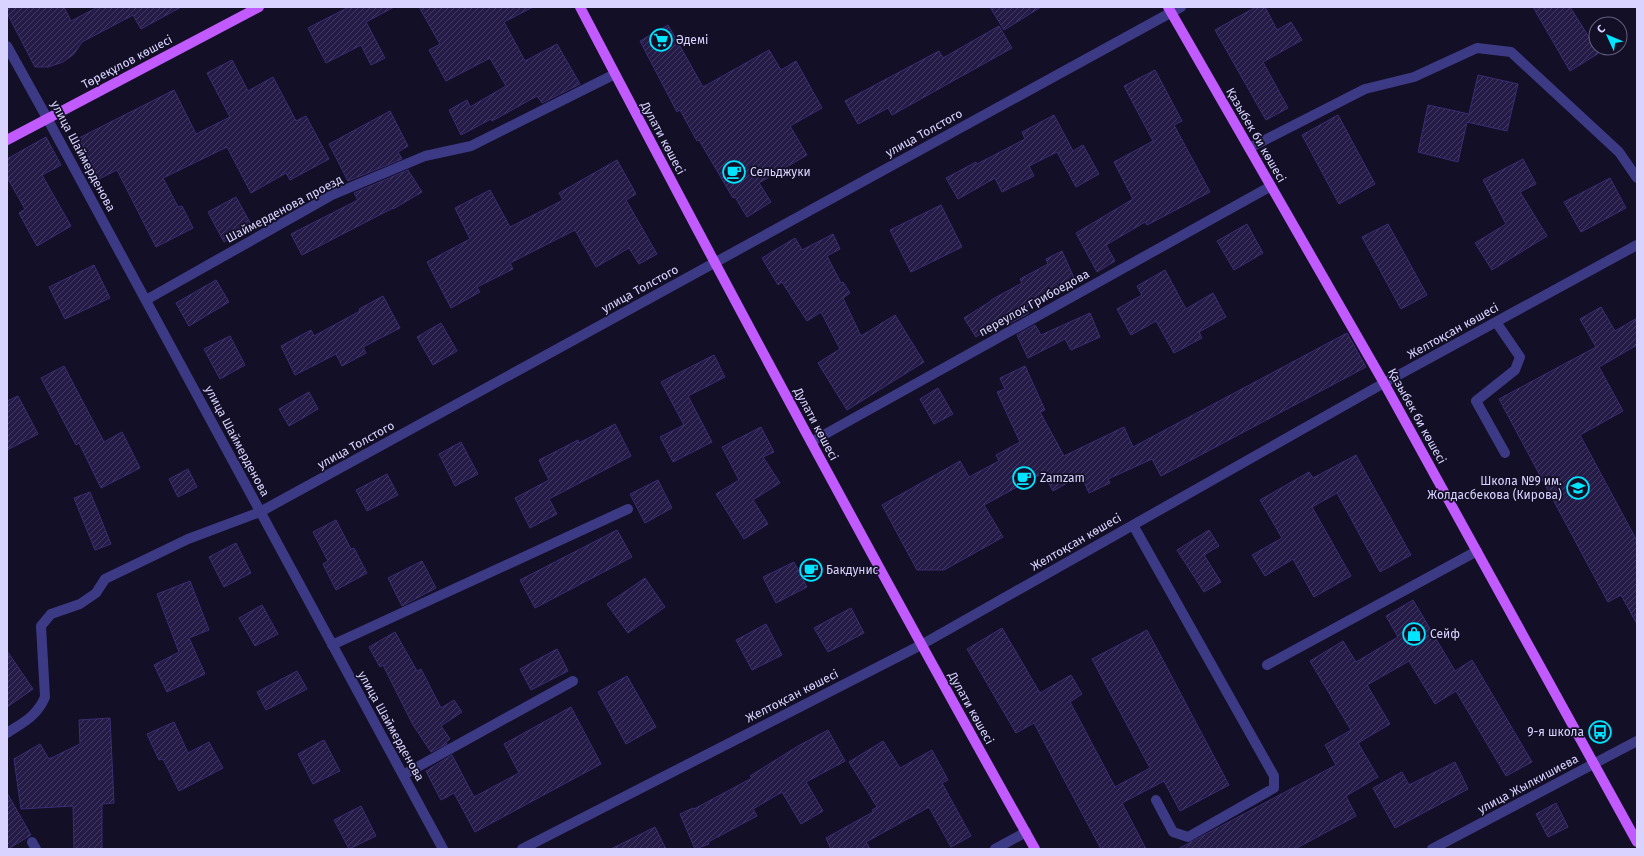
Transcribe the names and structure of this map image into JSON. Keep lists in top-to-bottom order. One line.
{"streets":{"main road":["Төреқұлов көшесі","Қазыбек би көшесі","Дулати көшесі"],"street":["улица Толстого","улица Шаймерденова","Шаймерденова проезд","переулок Грибоедова","Желтоқсан көшесі","улица Жылкишиева"]},"crossings":[["Төреқұлов көшесі","улица Шаймерденова"],["улица Толстого","Қазыбек би көшесі"],["улица Толстого","Дулати көшесі"],["улица Толстого","улица Шаймерденова"],["Қазыбек би көшесі","переулок Грибоедова"],["Қазыбек би көшесі","Желтоқсан көшесі"],["Қазыбек би көшесі","улица Жылкишиева"],["Дулати көшесі","Шаймерденова проезд"],["Дулати көшесі","переулок Грибоедова"],["Дулати көшесі","Желтоқсан көшесі"],["улица Шаймерденова","Шаймерденова проезд"]],"places":{"supermarket":["Әдемі"],"cafe":["Сельджуки","Zamzam","Бакдунис"],"school or university":["Школа №9 им. Жолдасбекова (Кирова)"],"shop":["Сейф"],"bus stop":["9-я школа"]},"north":"top left"}
